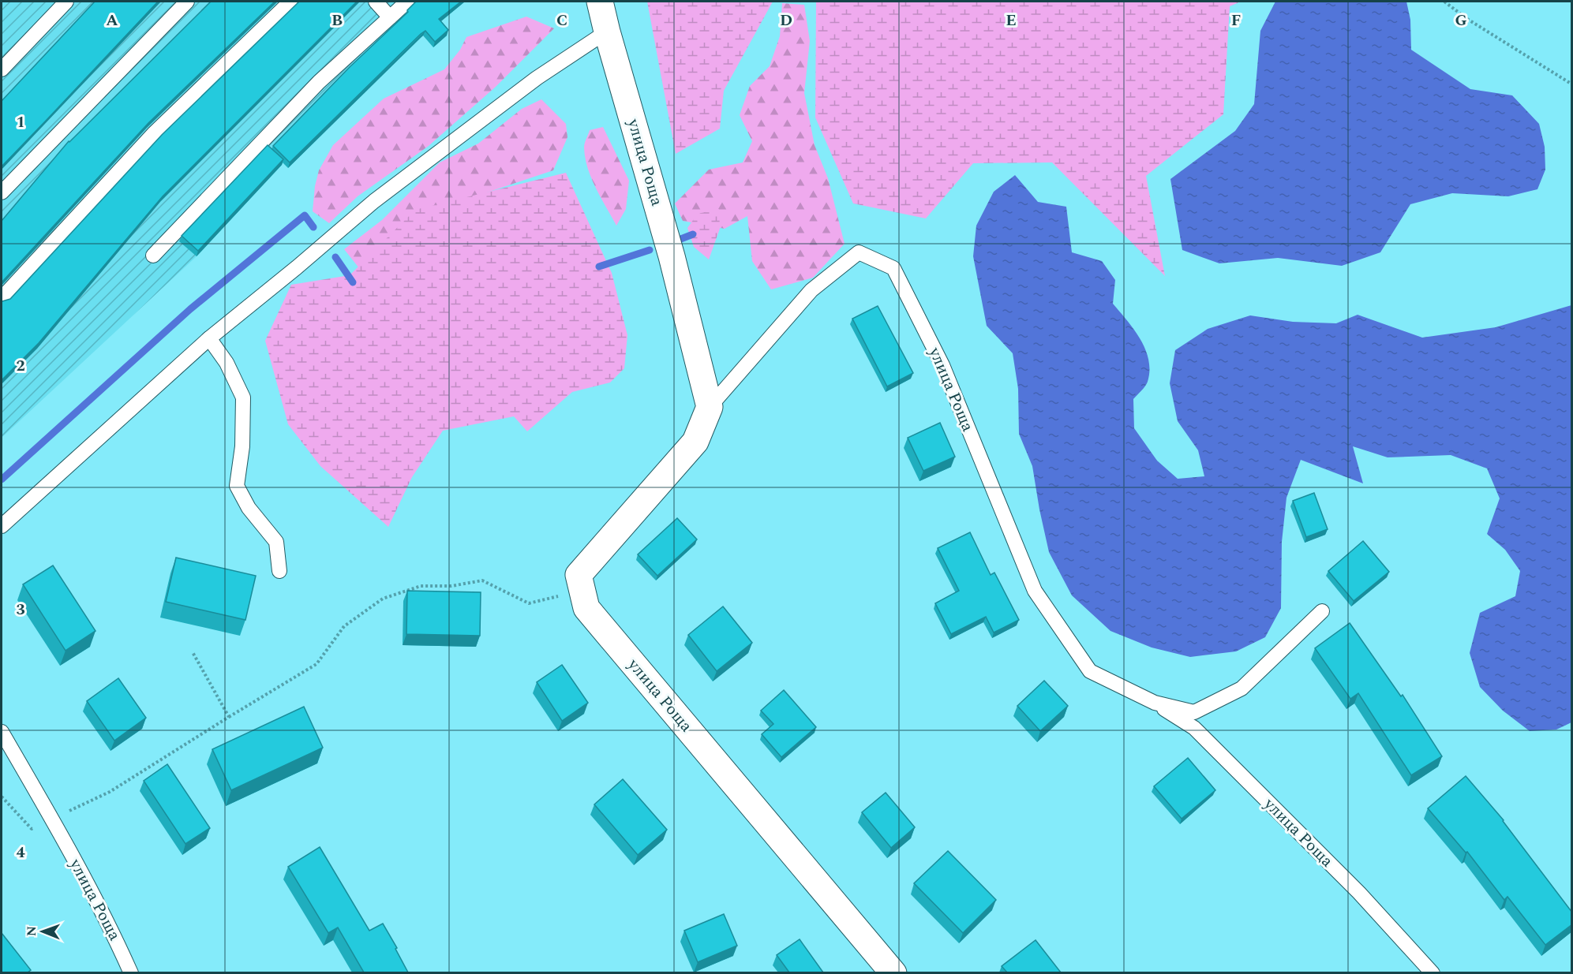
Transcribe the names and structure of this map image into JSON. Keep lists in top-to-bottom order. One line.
{"streets":{"street":["улица Роща"]},"north":"left","grid":{"columns":["A","B","C","D","E","F","G"],"rows":["1","2","3","4"]}}
